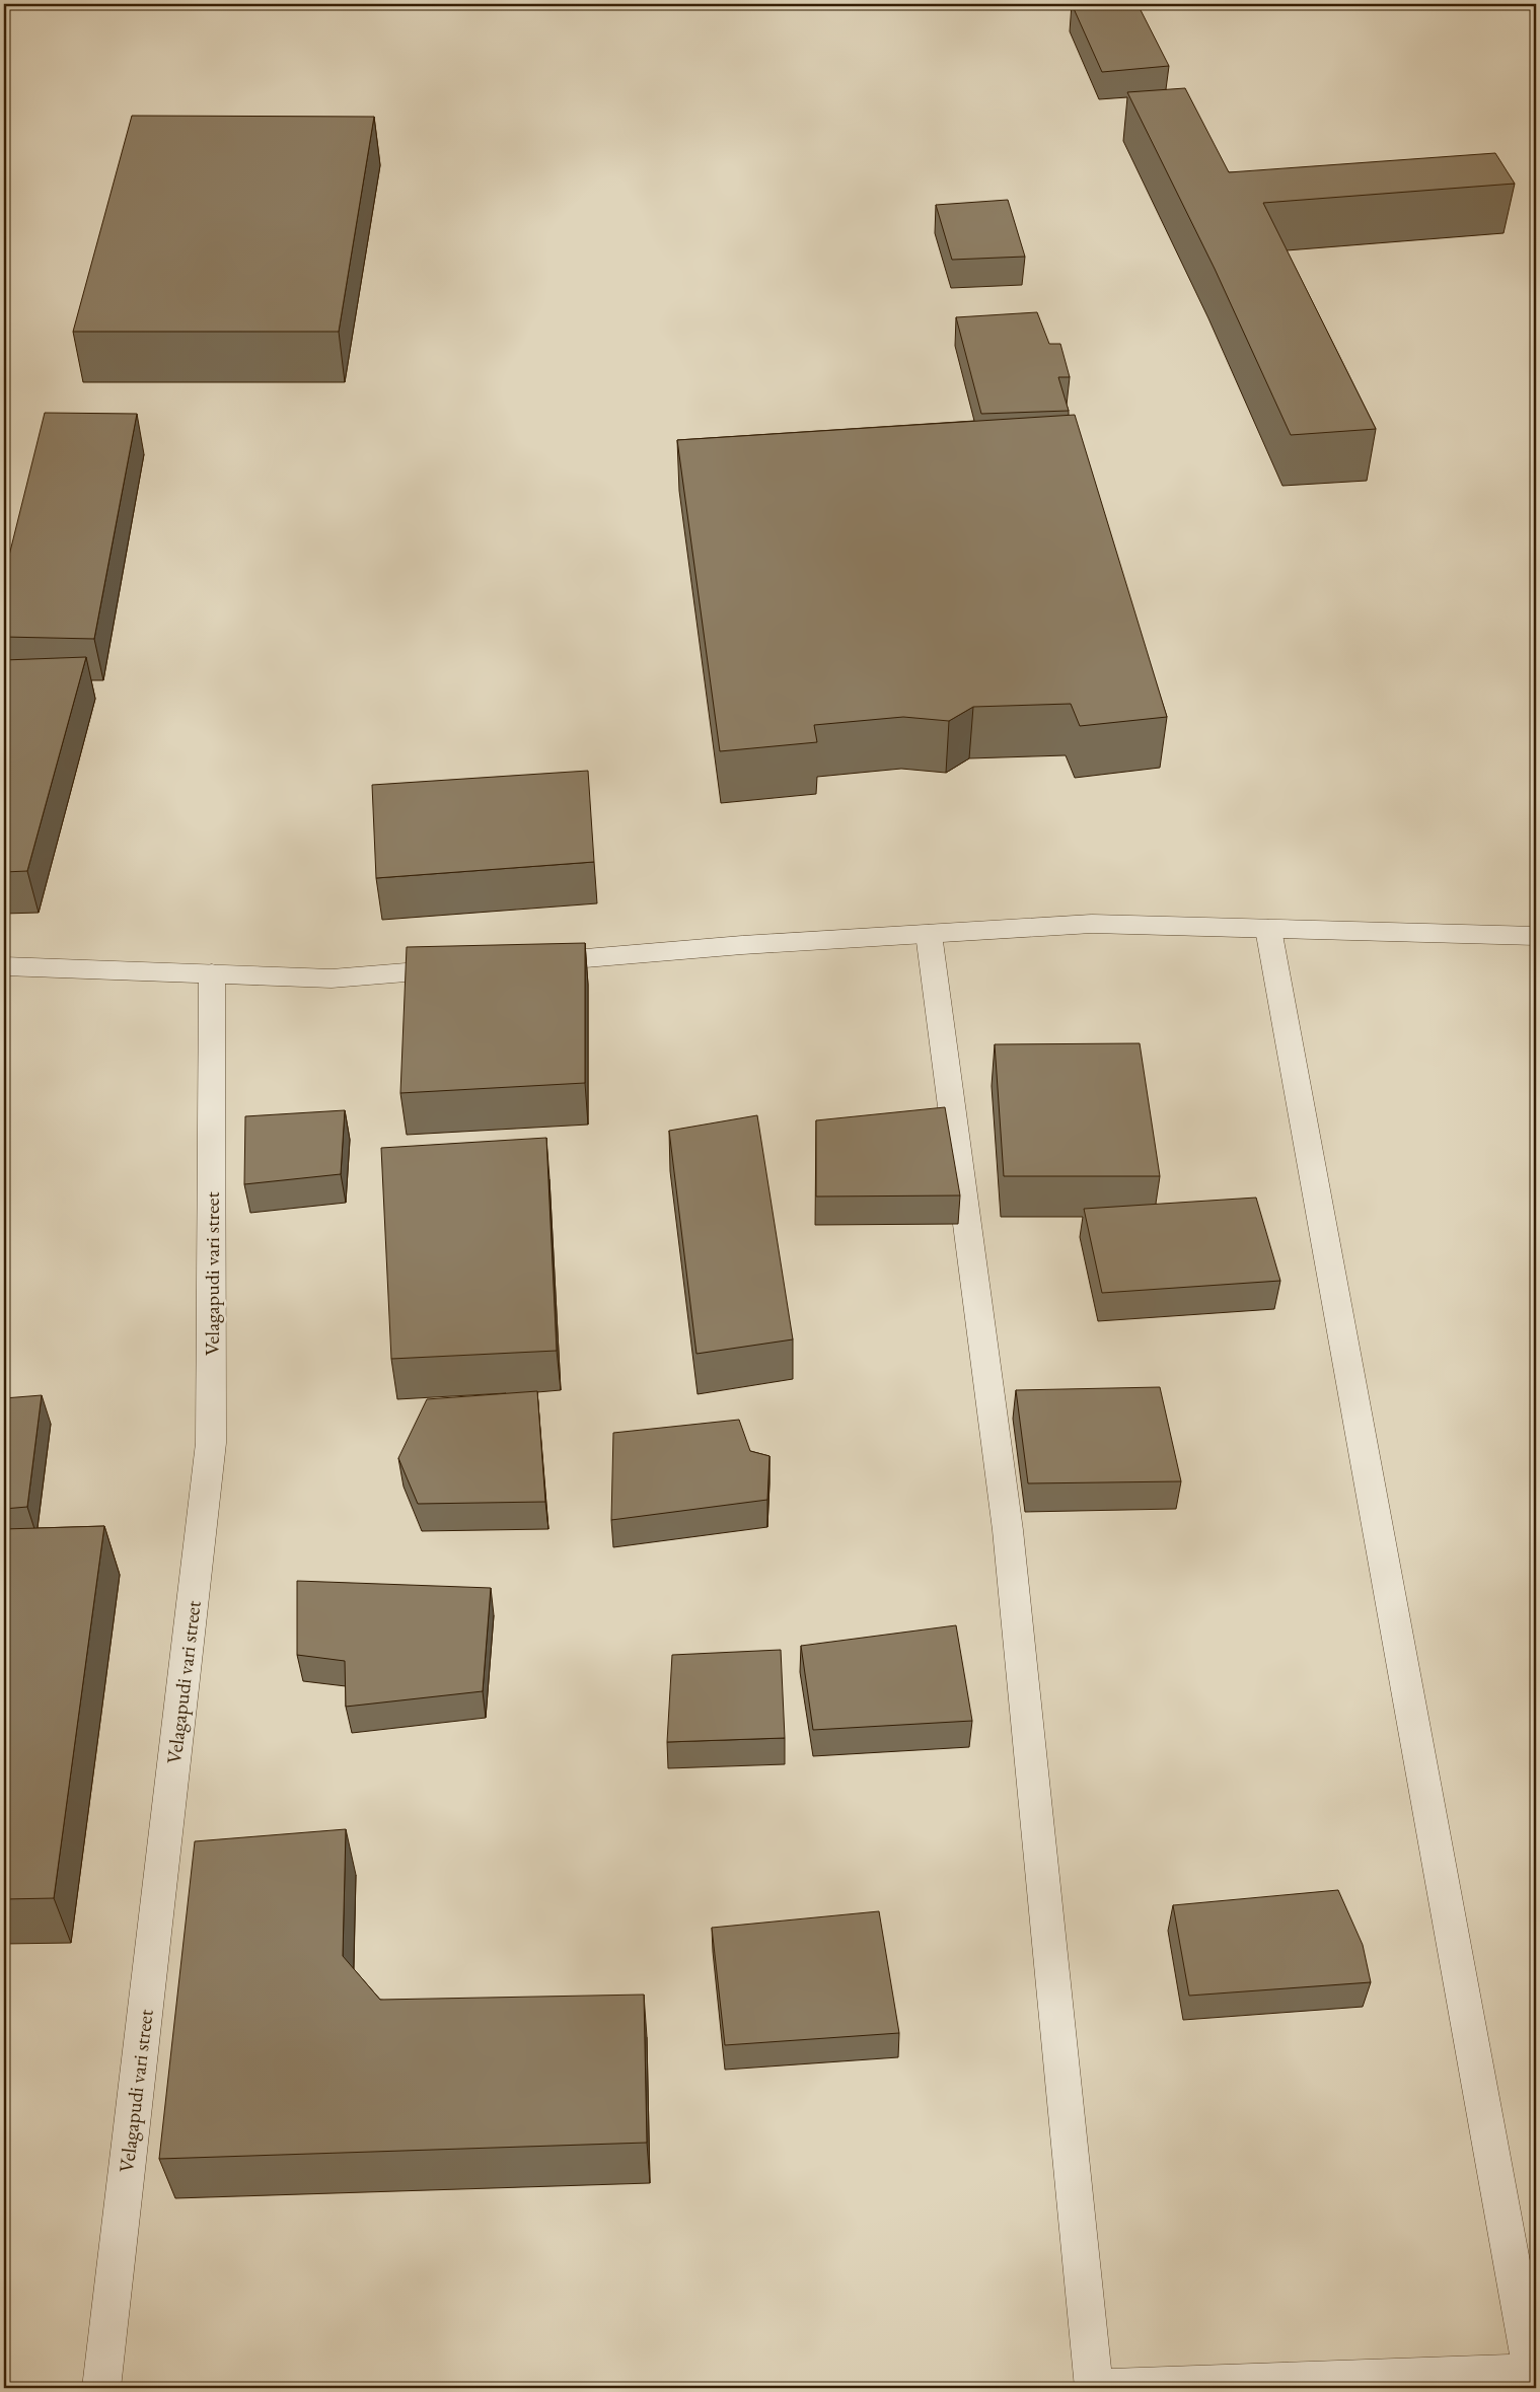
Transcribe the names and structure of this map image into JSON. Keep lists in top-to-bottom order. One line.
{"streets":{"street":["Velagapudi vari street"]}}
